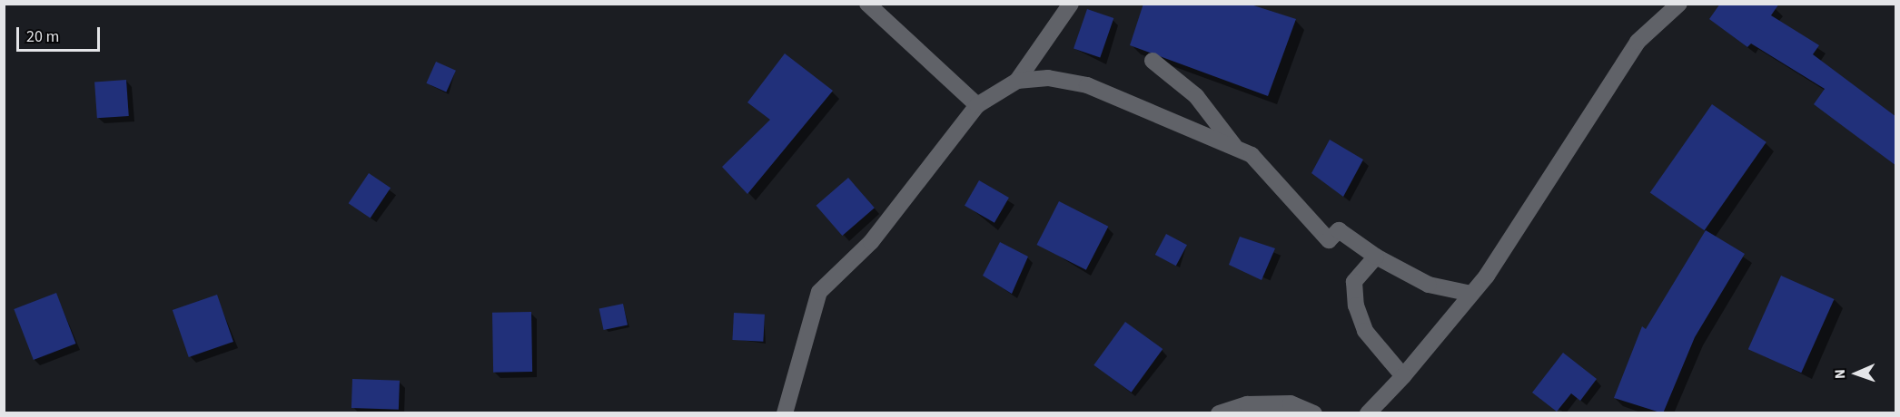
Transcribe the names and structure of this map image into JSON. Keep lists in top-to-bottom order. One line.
{"scale_bar":"20 m","north":"left"}
